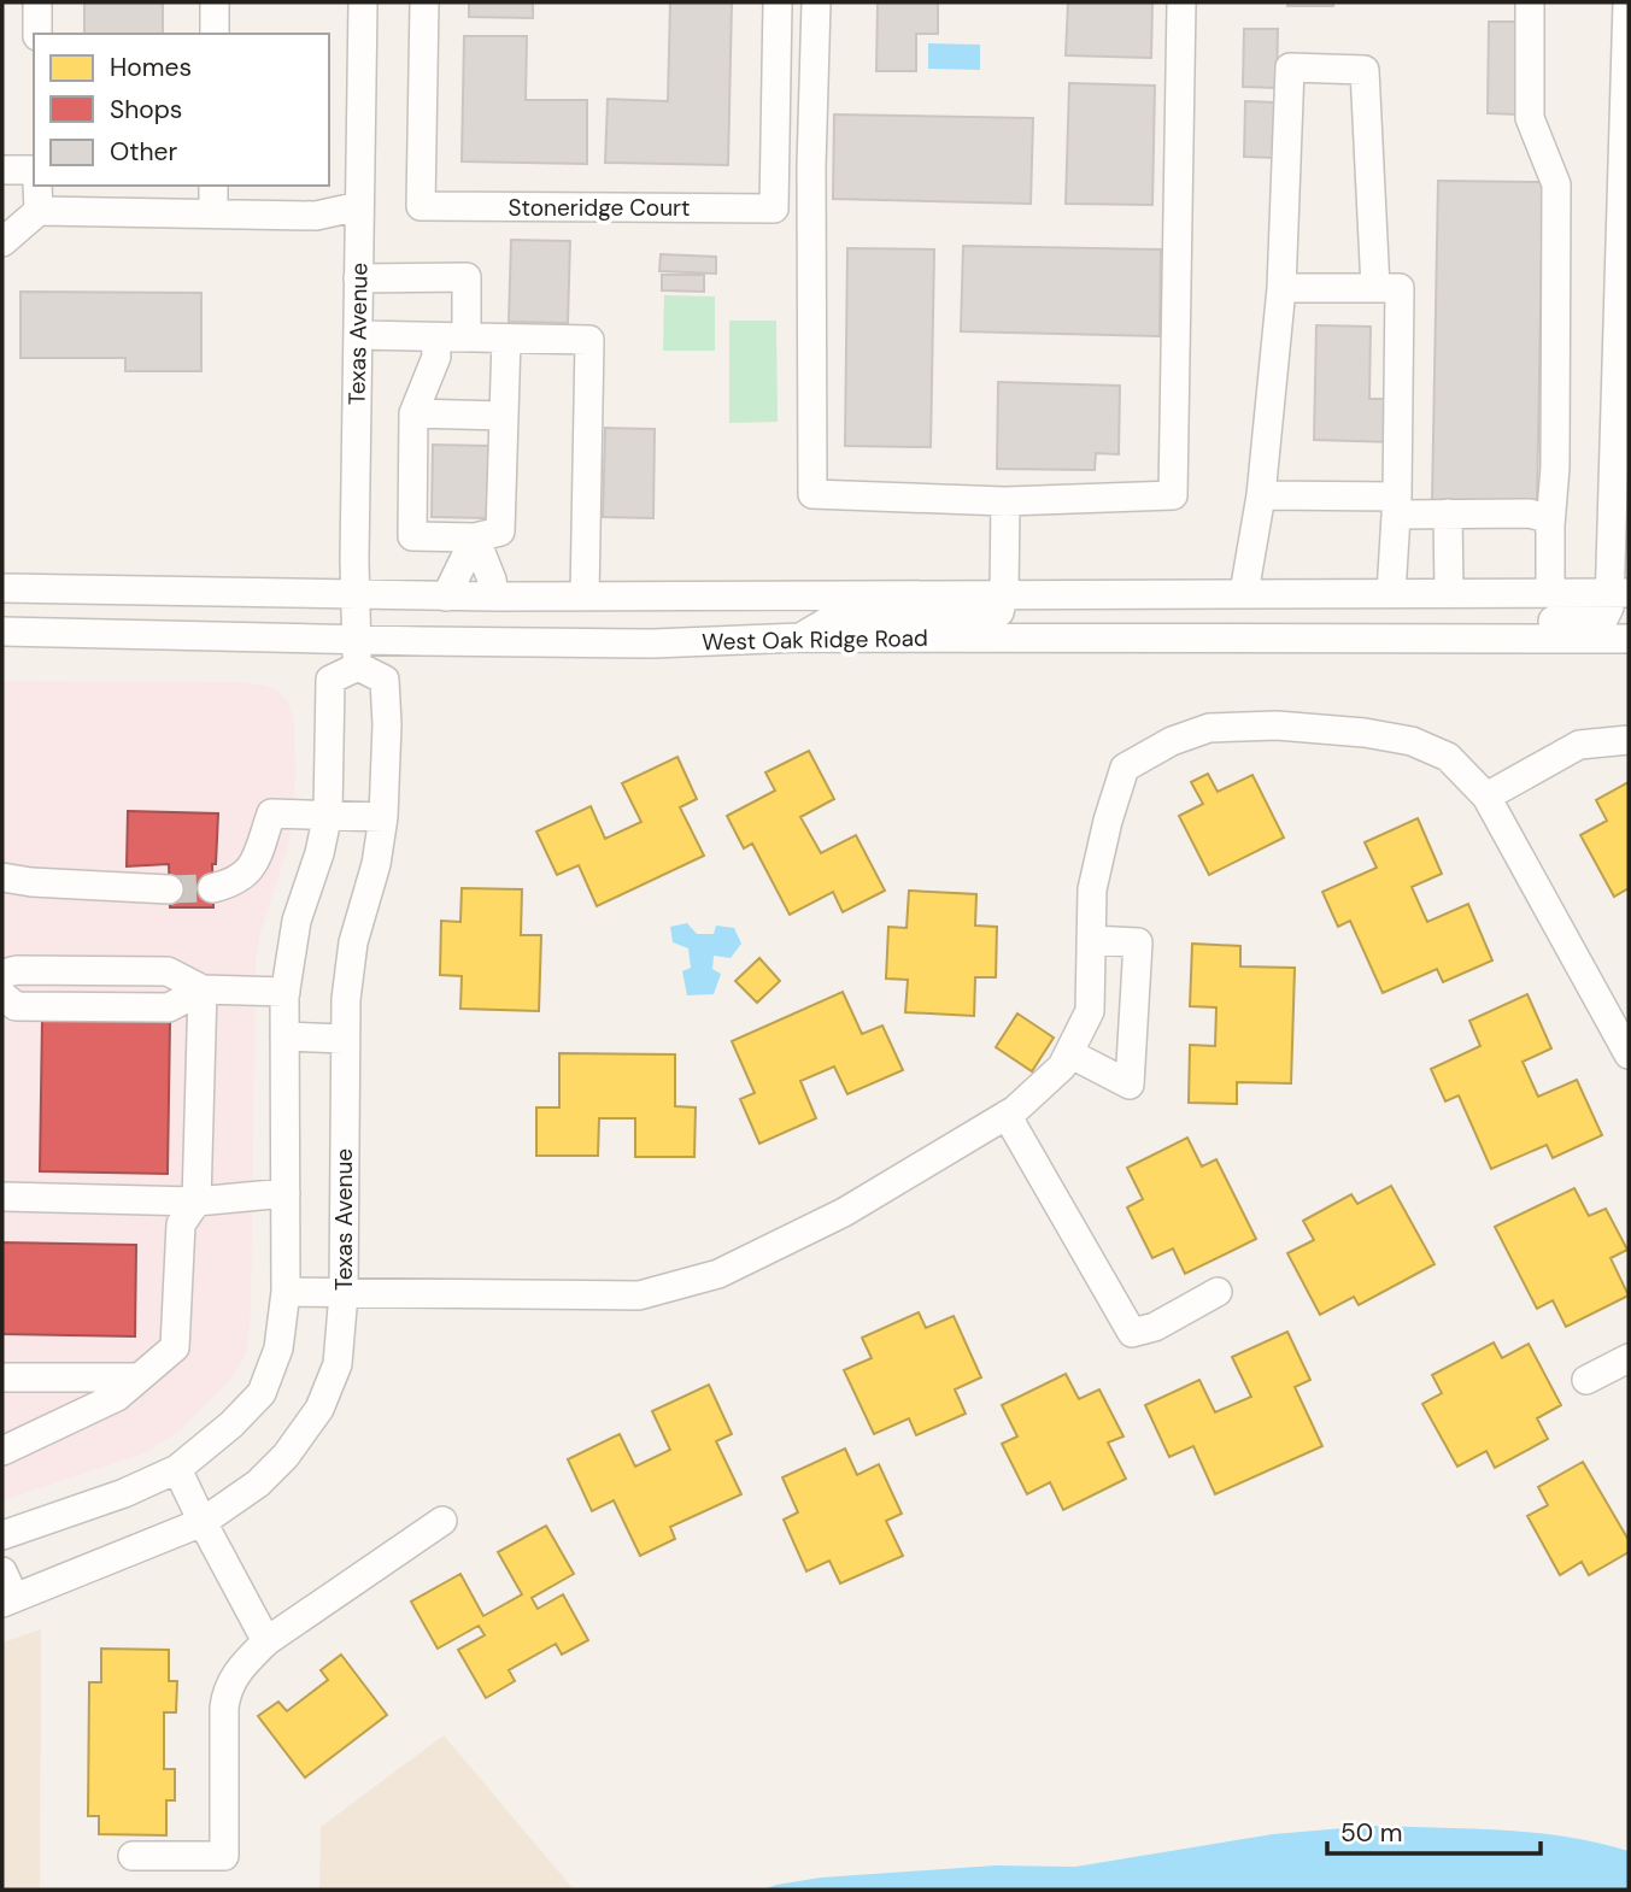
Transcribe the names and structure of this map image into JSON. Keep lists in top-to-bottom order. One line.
{"streets":{"street":["Stoneridge Court","Texas Avenue","West Oak Ridge Road"]},"crossings":[["Texas Avenue","West Oak Ridge Road"]],"legend":["Homes","Shops","Other"],"scale_bar":"50 m"}
